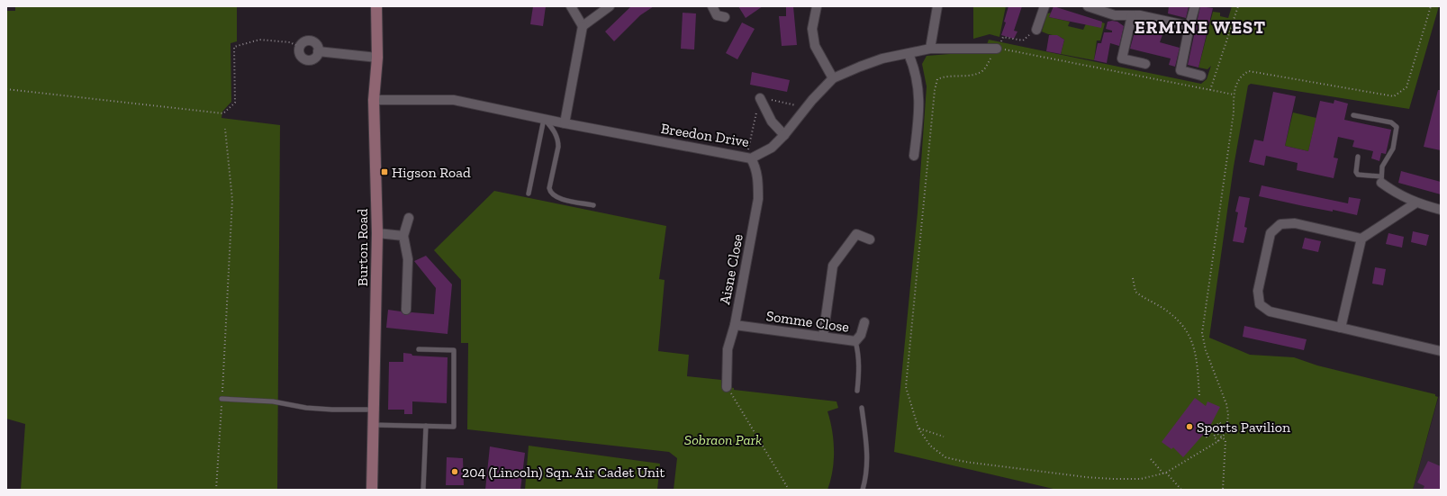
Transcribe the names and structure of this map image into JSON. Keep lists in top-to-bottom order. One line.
{"streets":{"main road":["Burton Road"],"street":["Breedon Drive","Aisne Close","Somme Close"]},"crossings":[["Breedon Drive","Burton Road"],["Breedon Drive","Aisne Close"],["Aisne Close","Somme Close"]],"districts":["ERMINE WEST"],"parks":["Sobraon Park"],"places":{"transit":["Higson Road"],"other":["Sports Pavilion","204 (Lincoln) Sqn. Air Cadet Unit"]}}
